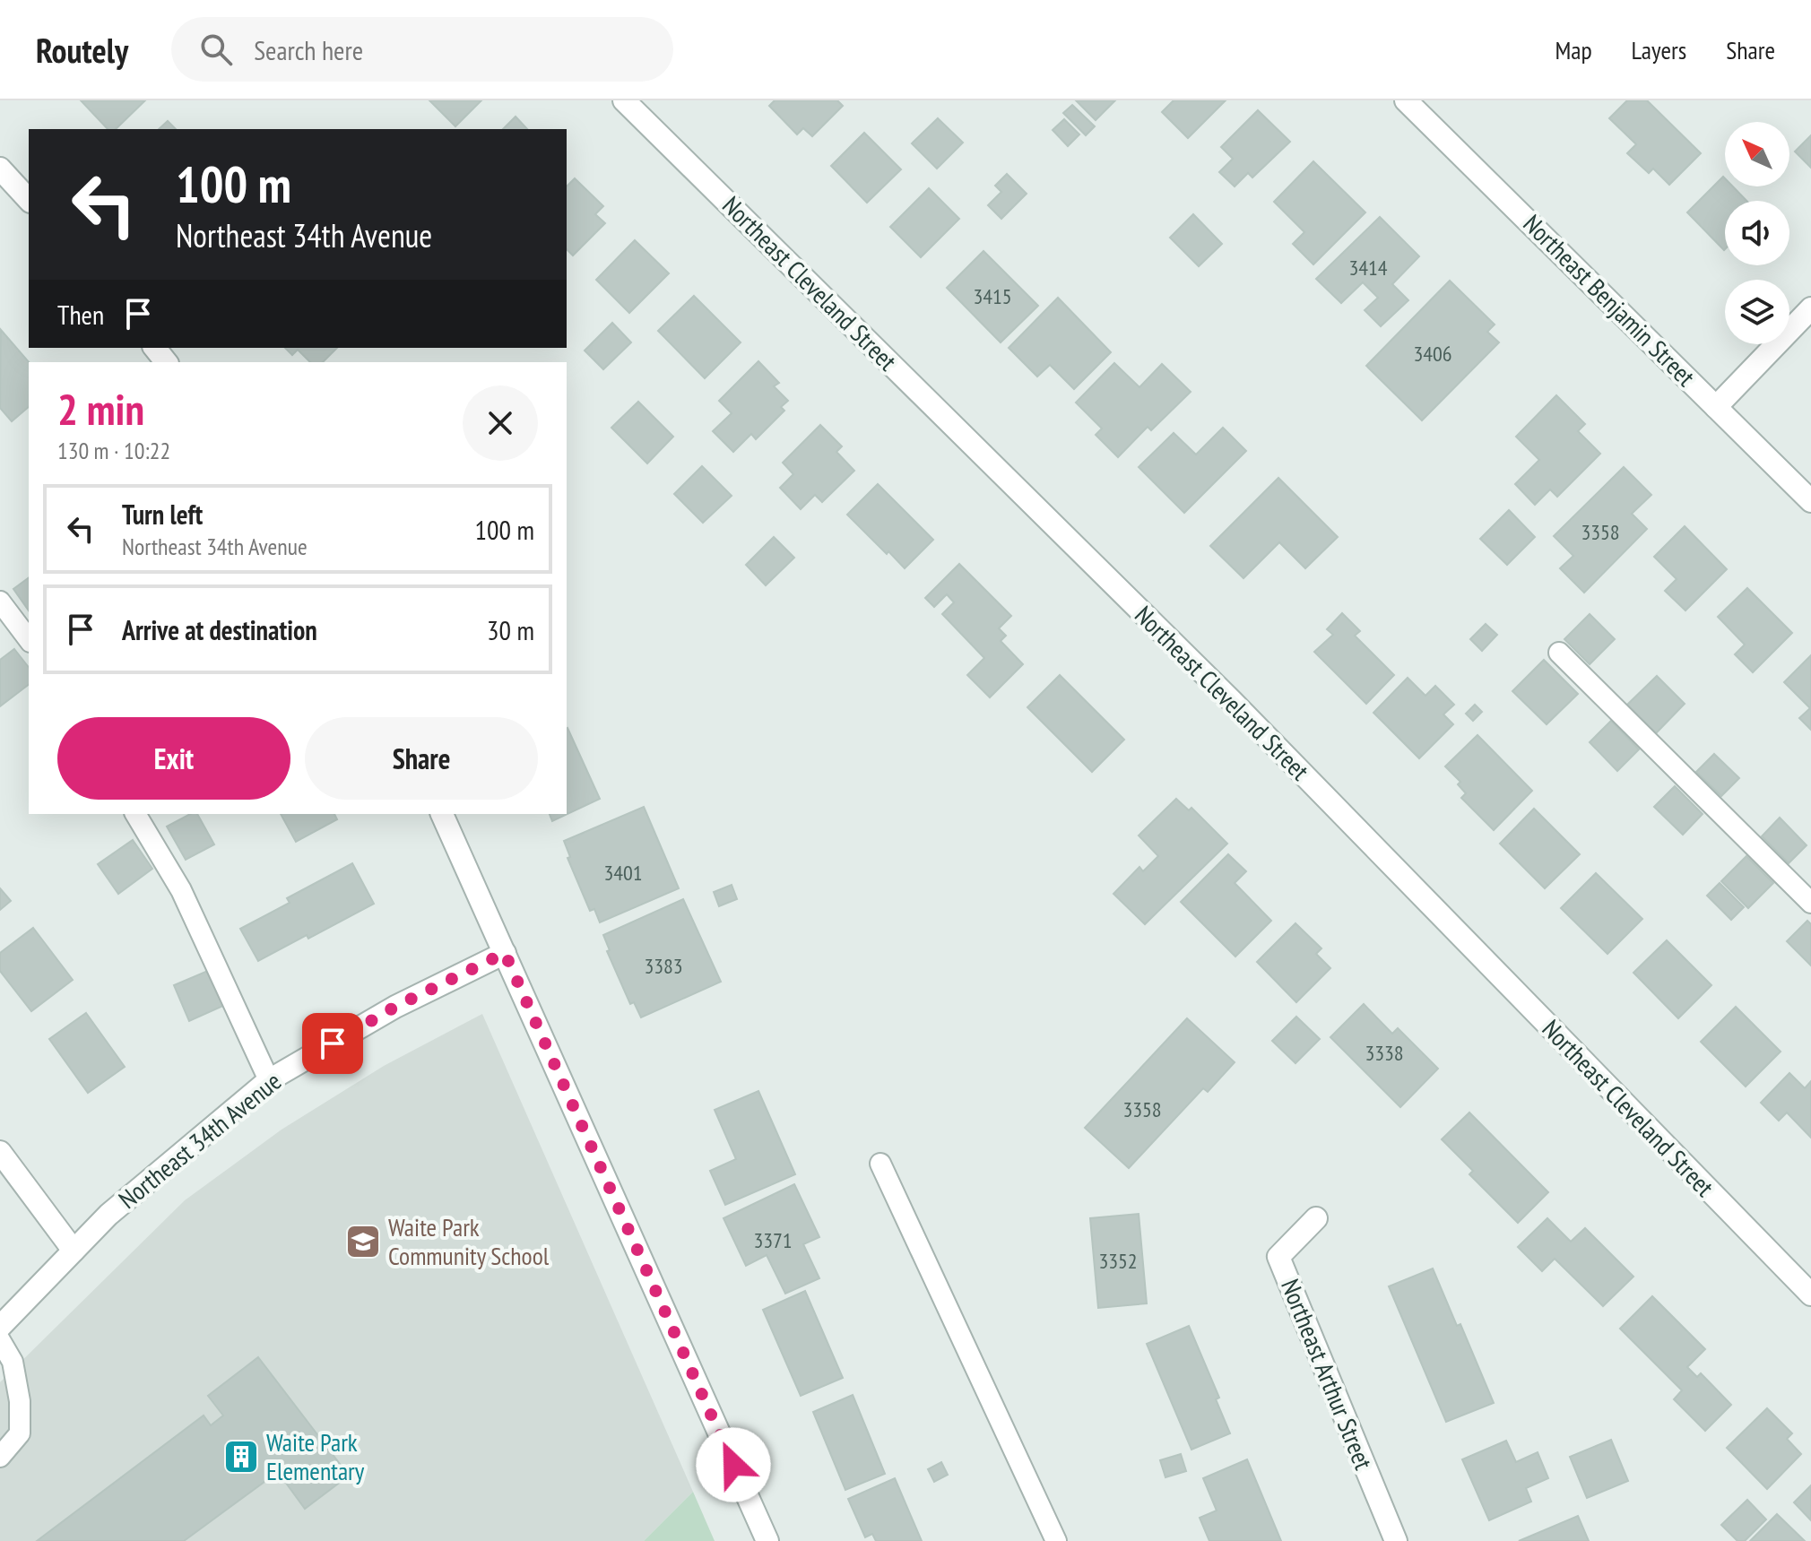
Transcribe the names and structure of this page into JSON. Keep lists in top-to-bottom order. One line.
{"streets":{"street":["Northeast Cleveland Street","Northeast Benjamin Street","Northeast 34th Avenue","Northeast Arthur Street"]},"places":{"school or university":["Waite Park Community School"],"building":["Waite Park Elementary"]},"house_numbers":["3414","3415","3406","3358","3401","3383","3338","3358","3371","3352"],"north":"top left","page":{"header":"Routely","search":"Search here","nav":["Map","Layers","Share"],"turn":["100 m","Northeast 34th Avenue"],"then":"Then","heading":["2 min","130 m · 10:22"],"list":[{"name":"Turn left","note":"Northeast 34th Avenue","value":"100 m"},{"name":"Arrive at destination","value":"30 m"}],"buttons":["Exit","Share"]}}
